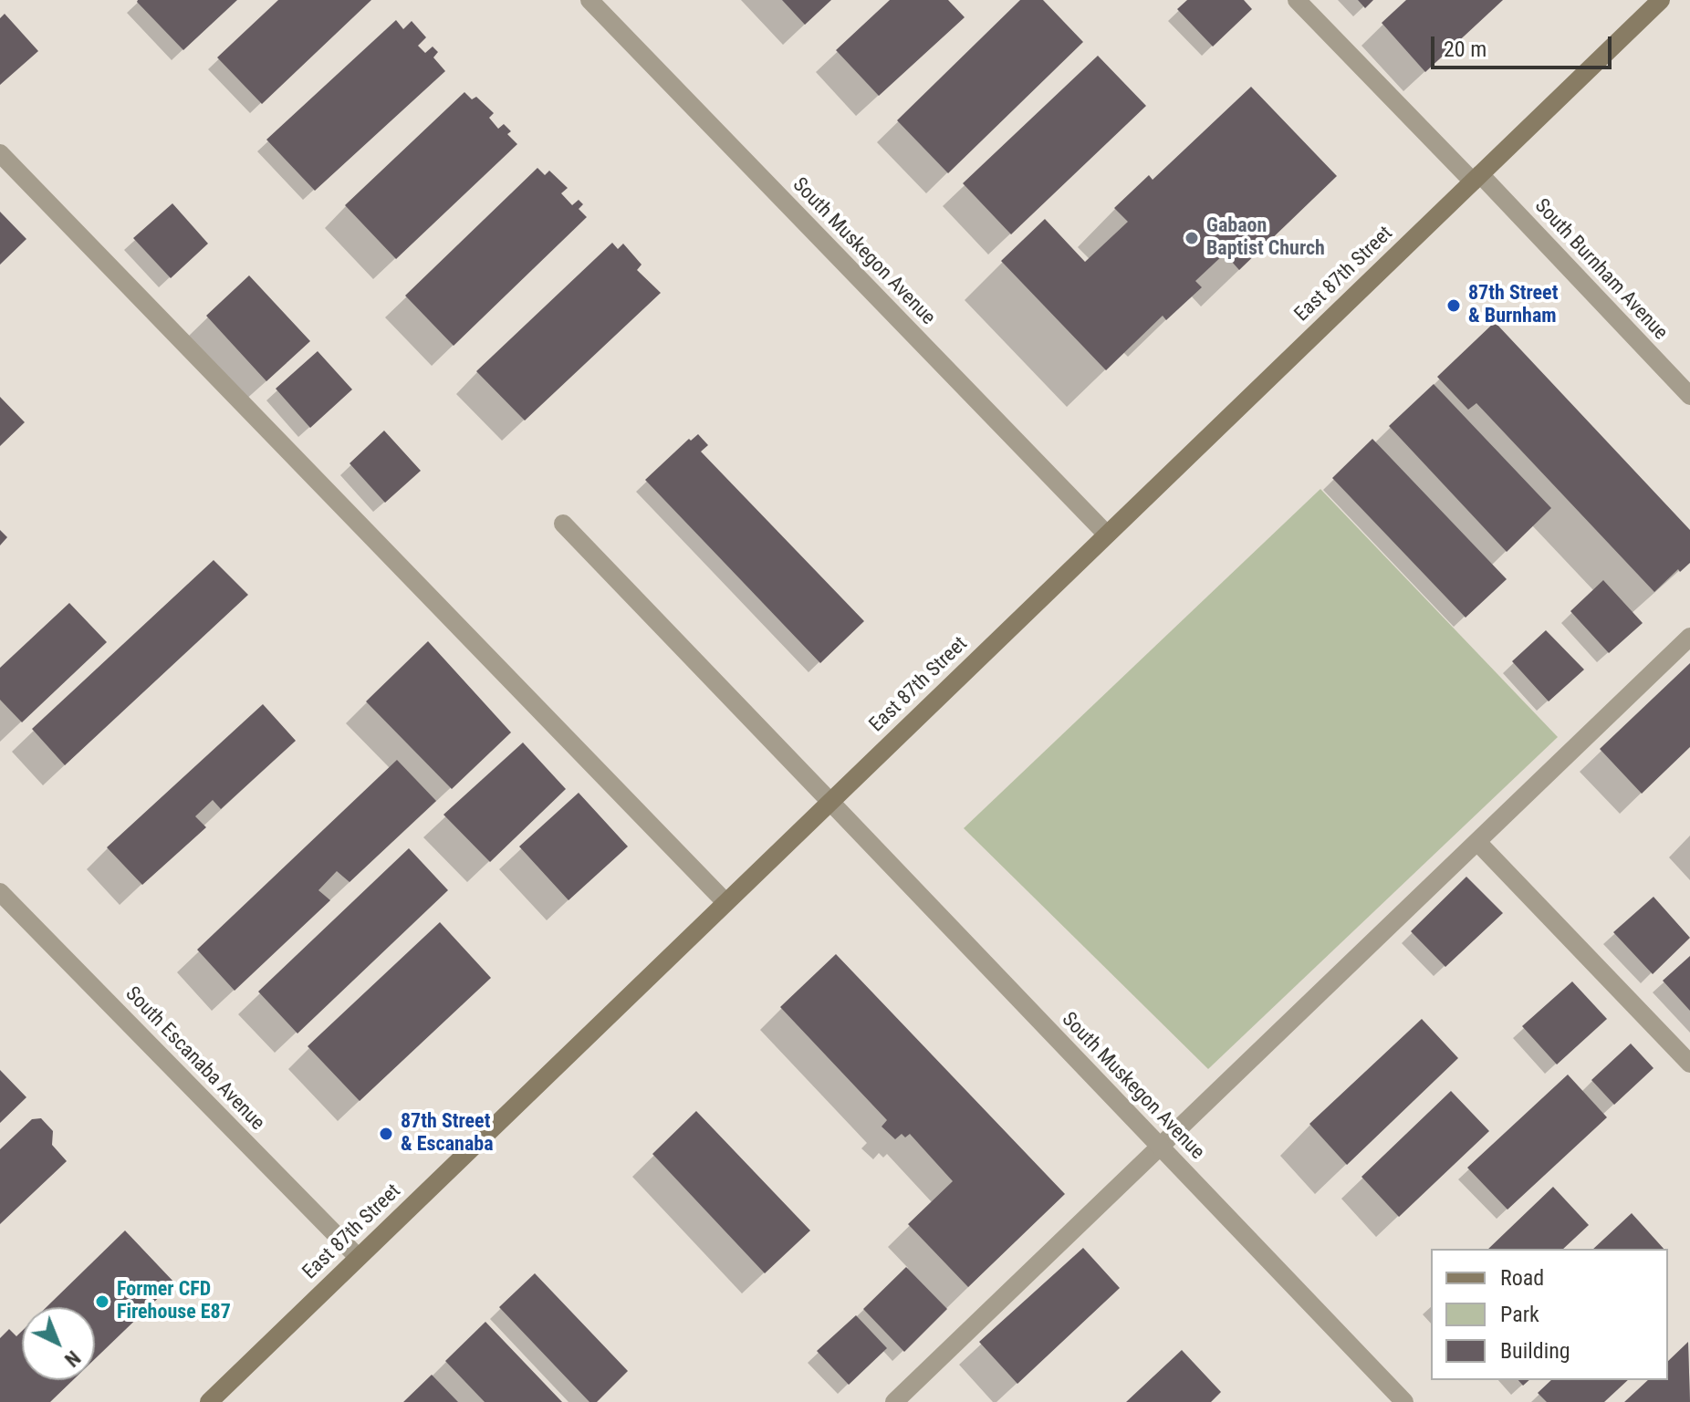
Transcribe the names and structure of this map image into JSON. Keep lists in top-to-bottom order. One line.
{"streets":{"main road":["East 87th Street"],"street":["South Muskegon Avenue","South Burnham Avenue","South Escanaba Avenue"]},"crossings":[["South Muskegon Avenue","East 87th Street"],["South Burnham Avenue","East 87th Street"],["East 87th Street","South Escanaba Avenue"]],"places":["Gabaon Baptist Church","87th Street & Burnham","87th Street & Escanaba","Former CFD Firehouse E87"],"legend":["Road","Park","Building"],"scale_bar":"20 m","north":"bottom right"}
